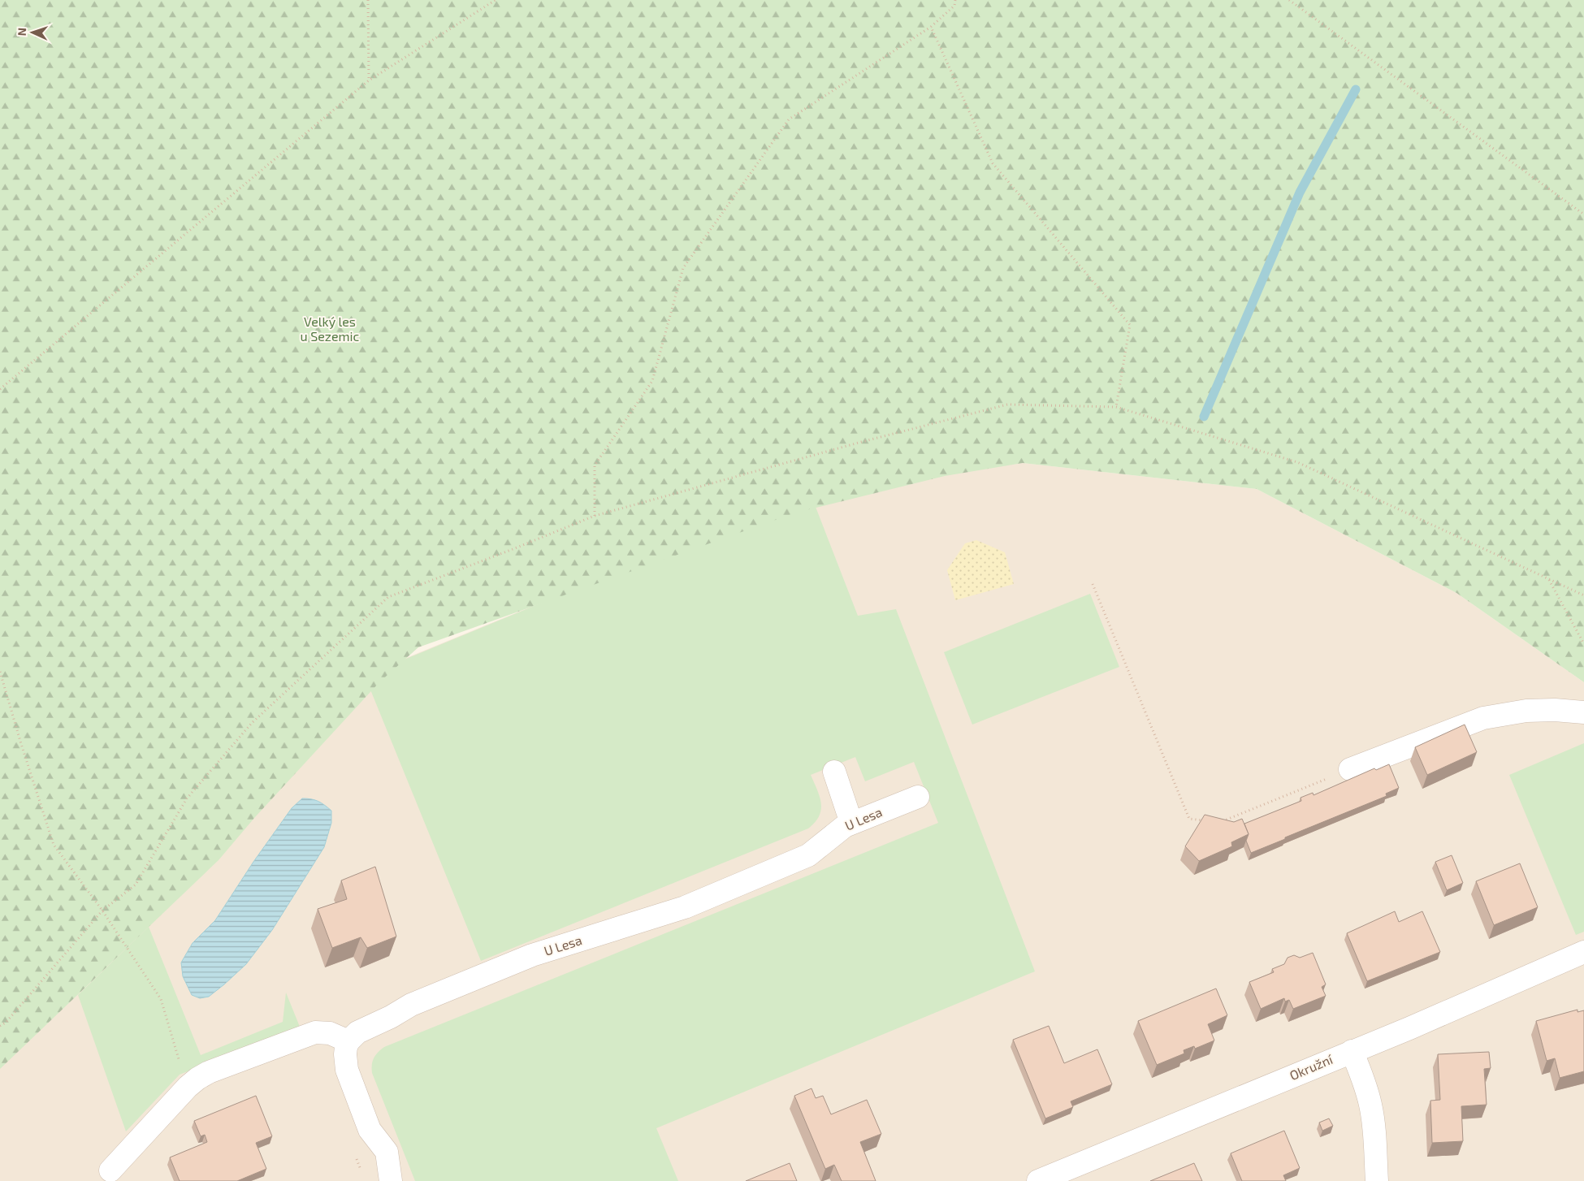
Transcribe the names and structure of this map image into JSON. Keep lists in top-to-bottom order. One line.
{"streets":{"street":["U Lesa","Okružní"]},"parks":["Velký les u Sezemic"],"north":"left"}
